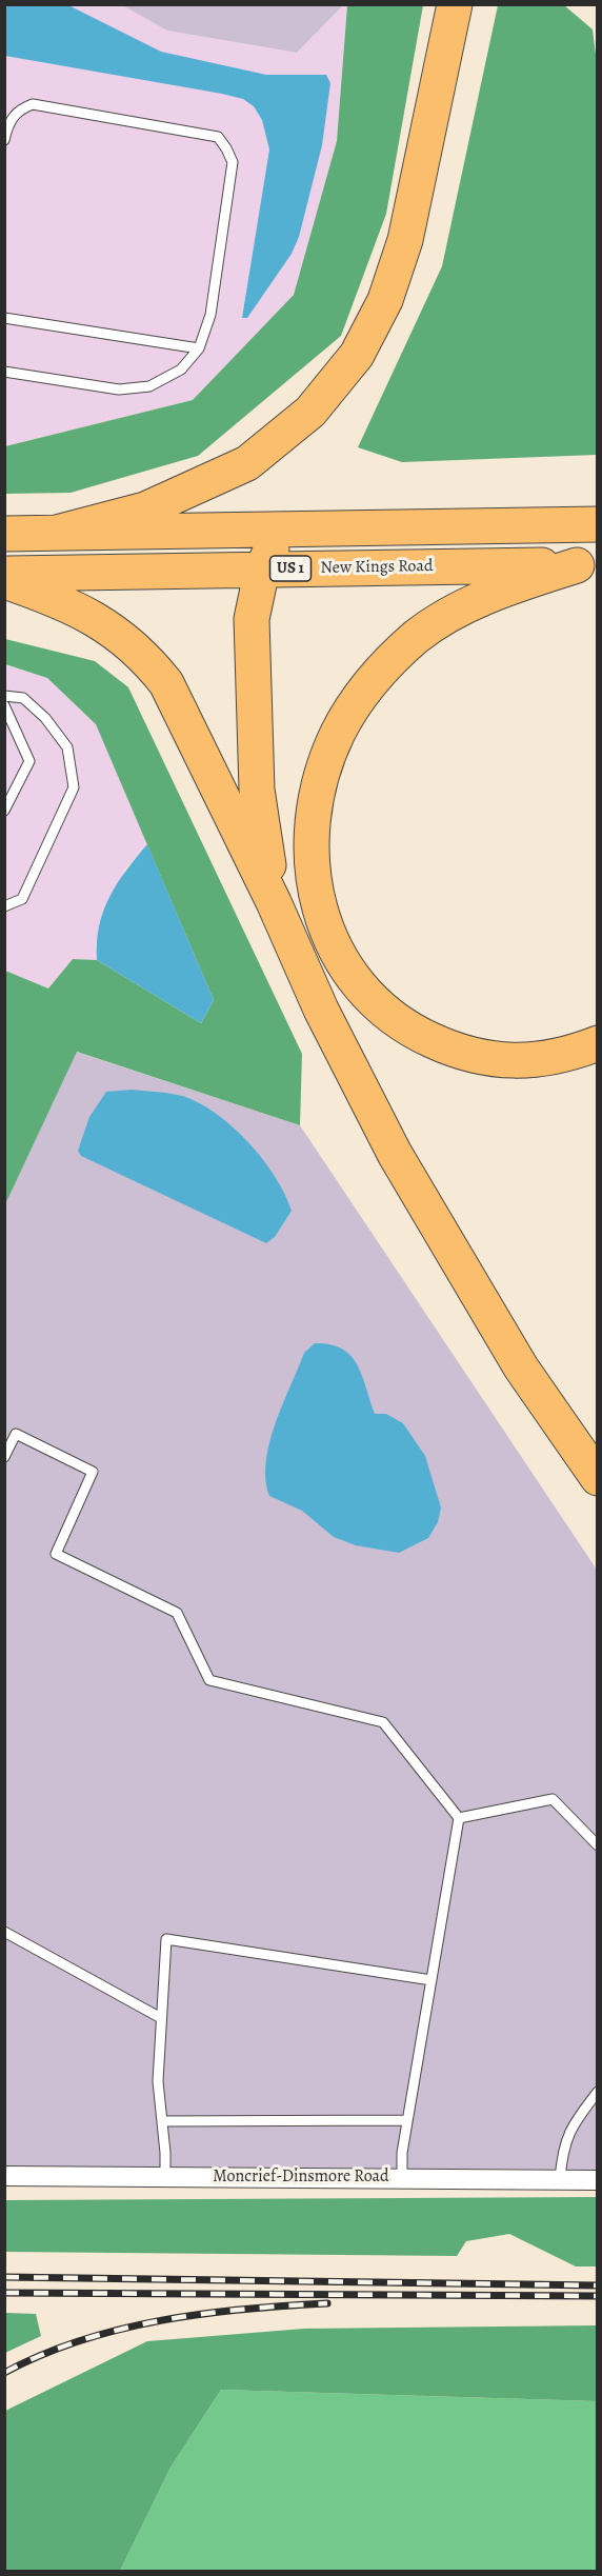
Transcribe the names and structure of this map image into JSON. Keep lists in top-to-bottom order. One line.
{"streets":{"highway":["New Kings Road","US 1"],"street":["Moncrief-Dinsmore Road"]}}
